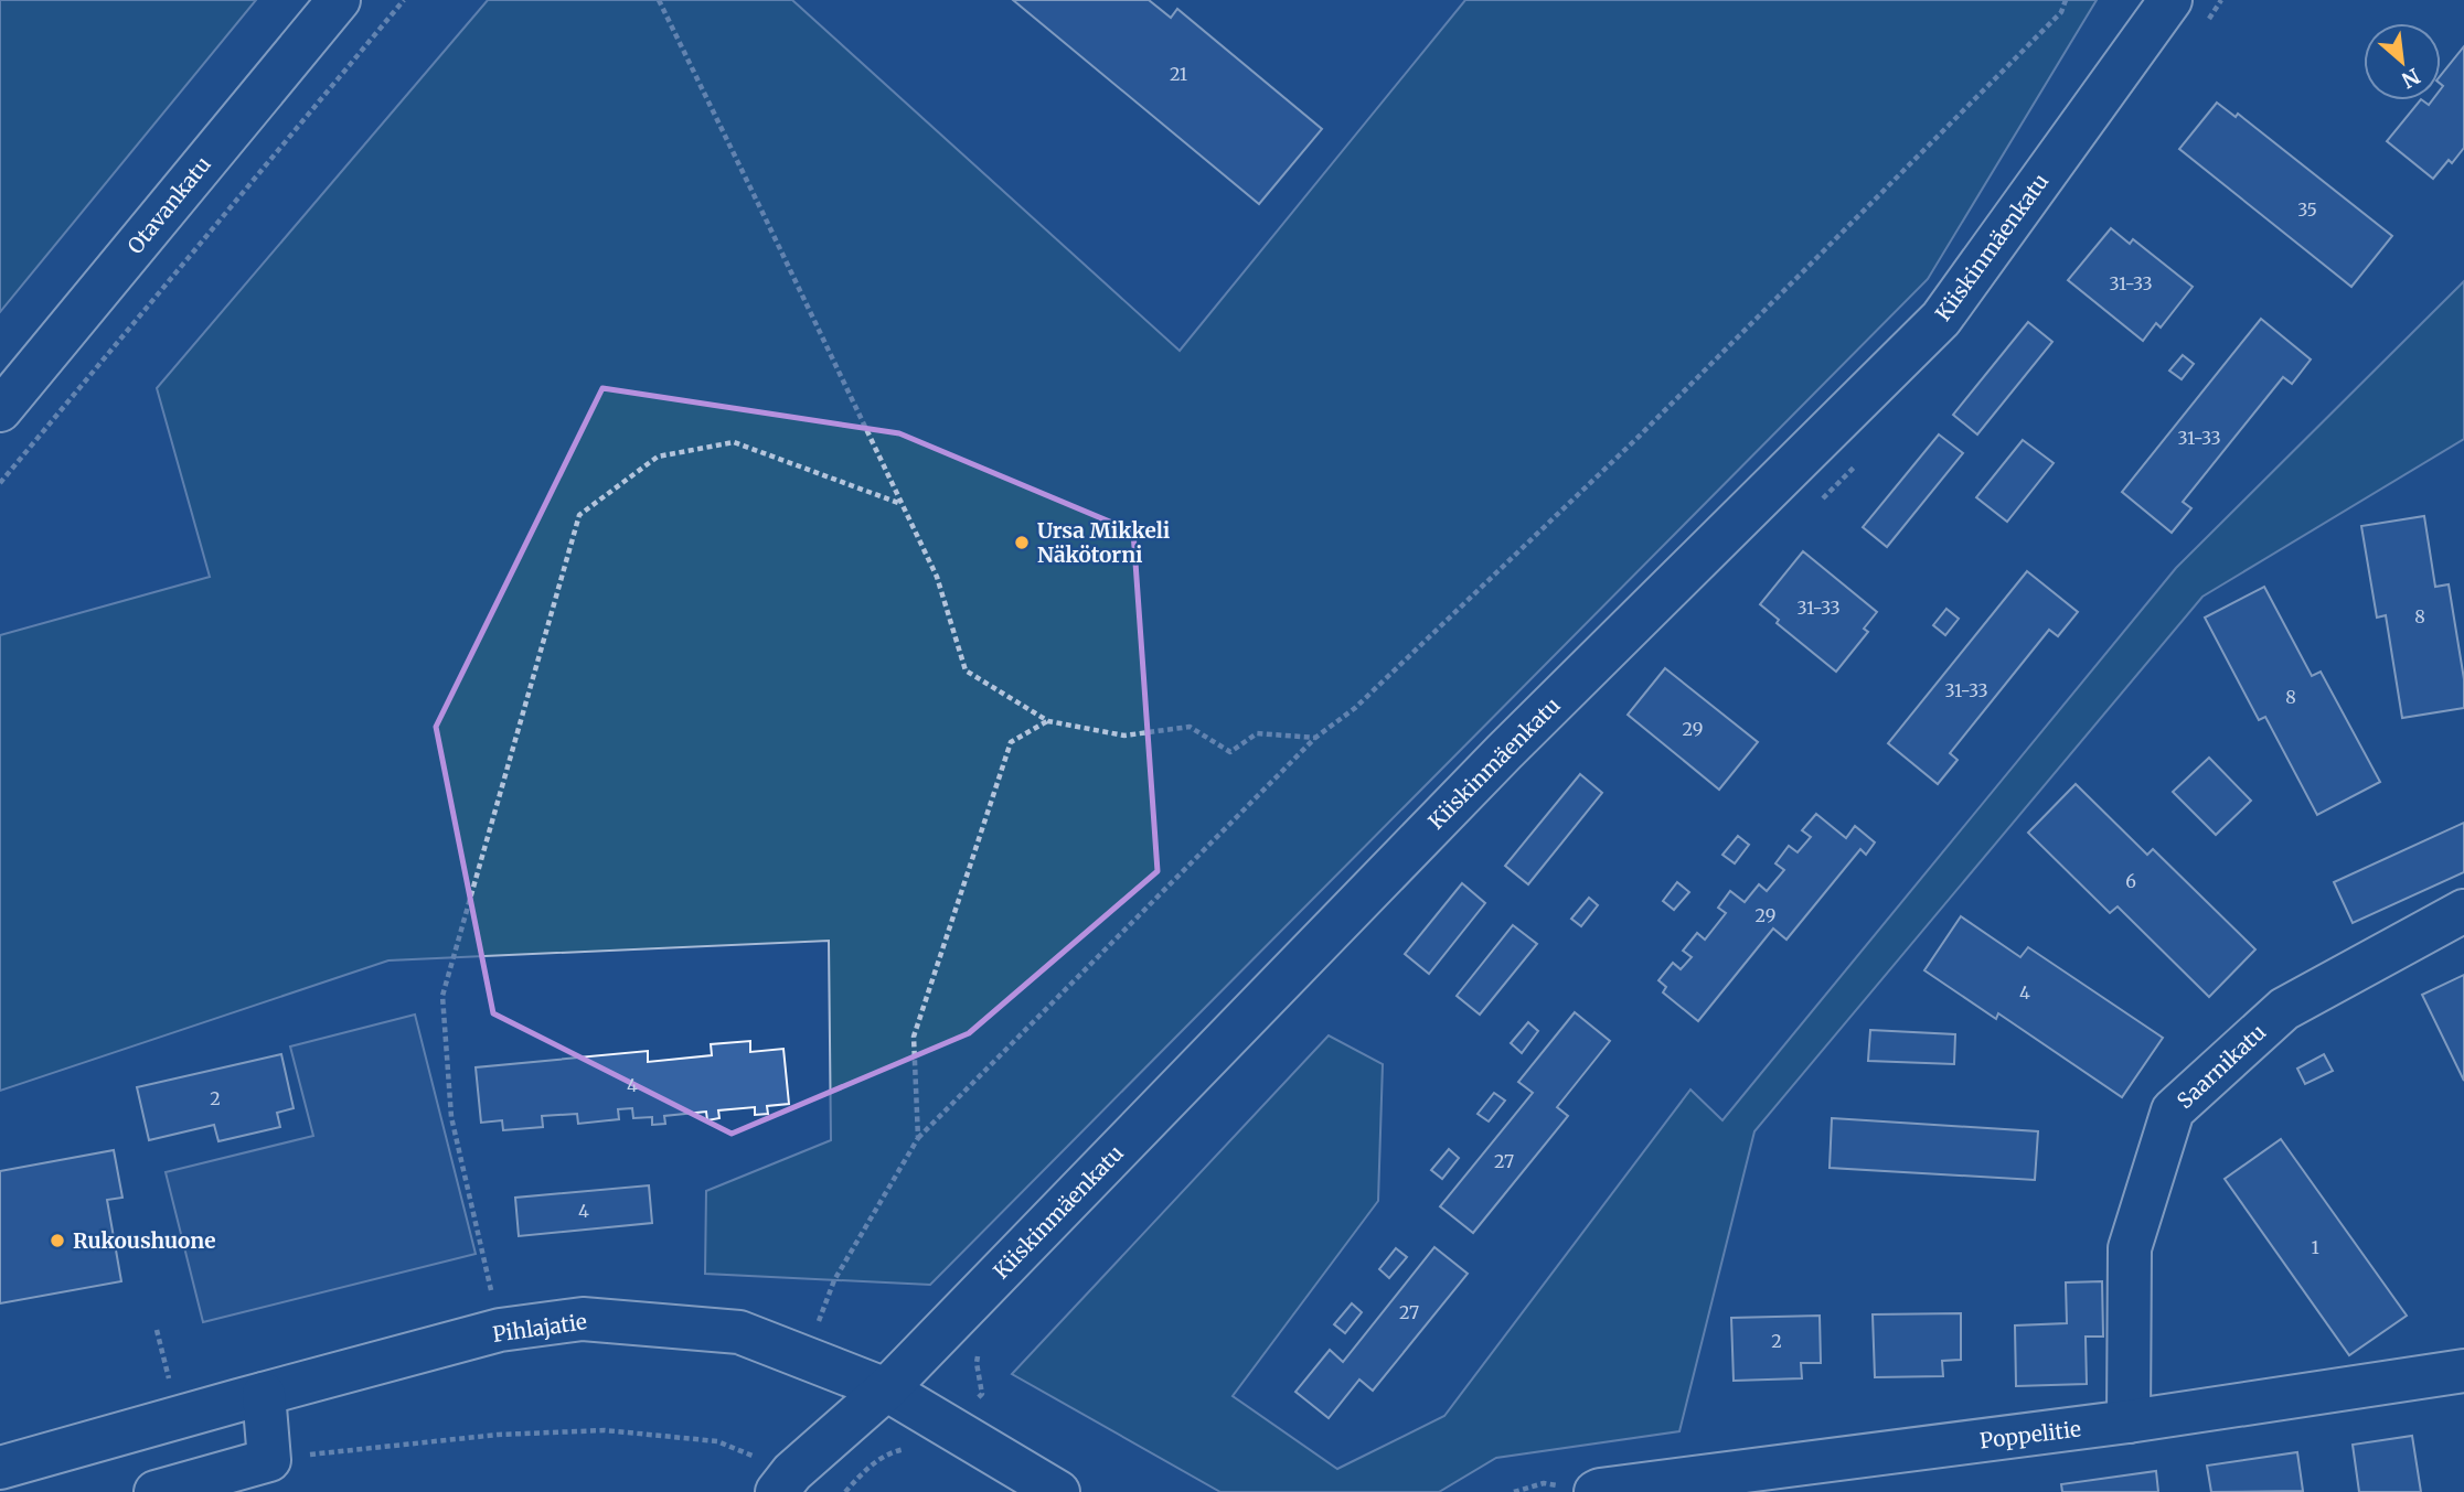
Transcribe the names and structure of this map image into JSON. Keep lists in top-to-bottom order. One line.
{"streets":{"street":["Otavankatu","Kiiskinmäenkatu","Saarnikatu","Pihlajatie","Poppelitie"]},"crossings":[["Kiiskinmäenkatu","Pihlajatie"],["Saarnikatu","Poppelitie"]],"places":["Ursa Mikkeli Näkötorni","Rukoushuone"],"house_numbers":["21","35","31-33","31-33","31-33","8","31-33","8","29","6","29","4","4","2","27","4","1","27","2"],"north":"bottom right"}
